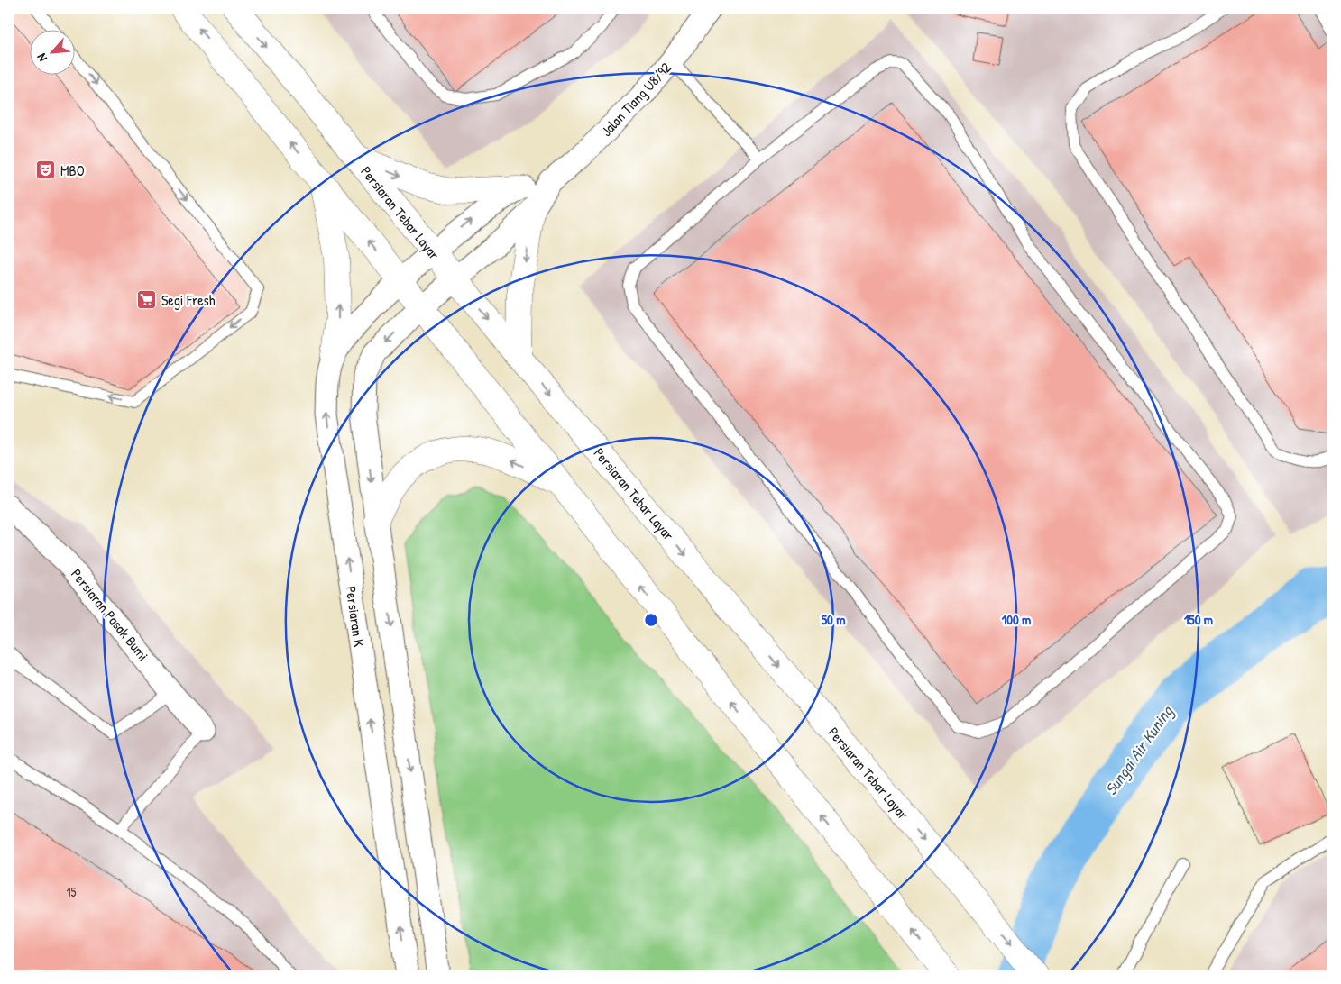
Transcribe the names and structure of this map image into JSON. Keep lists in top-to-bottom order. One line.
{"streets":{"main road":["Persiaran Tebar Layar"],"street":["Jalan Tiang U8/92","Persiaran Pasak Bumi","Persiaran K"]},"crossings":[["Jalan Tiang U8/92","Persiaran K"],["Persiaran Tebar Layar","Persiaran K"]],"water":["Sungai Air Kuning"],"places":{"theatre":["MBO"],"supermarket":["Segi Fresh"]},"house_numbers":["15"],"north":"bottom left","rings":["50 m","100 m","150 m"]}
